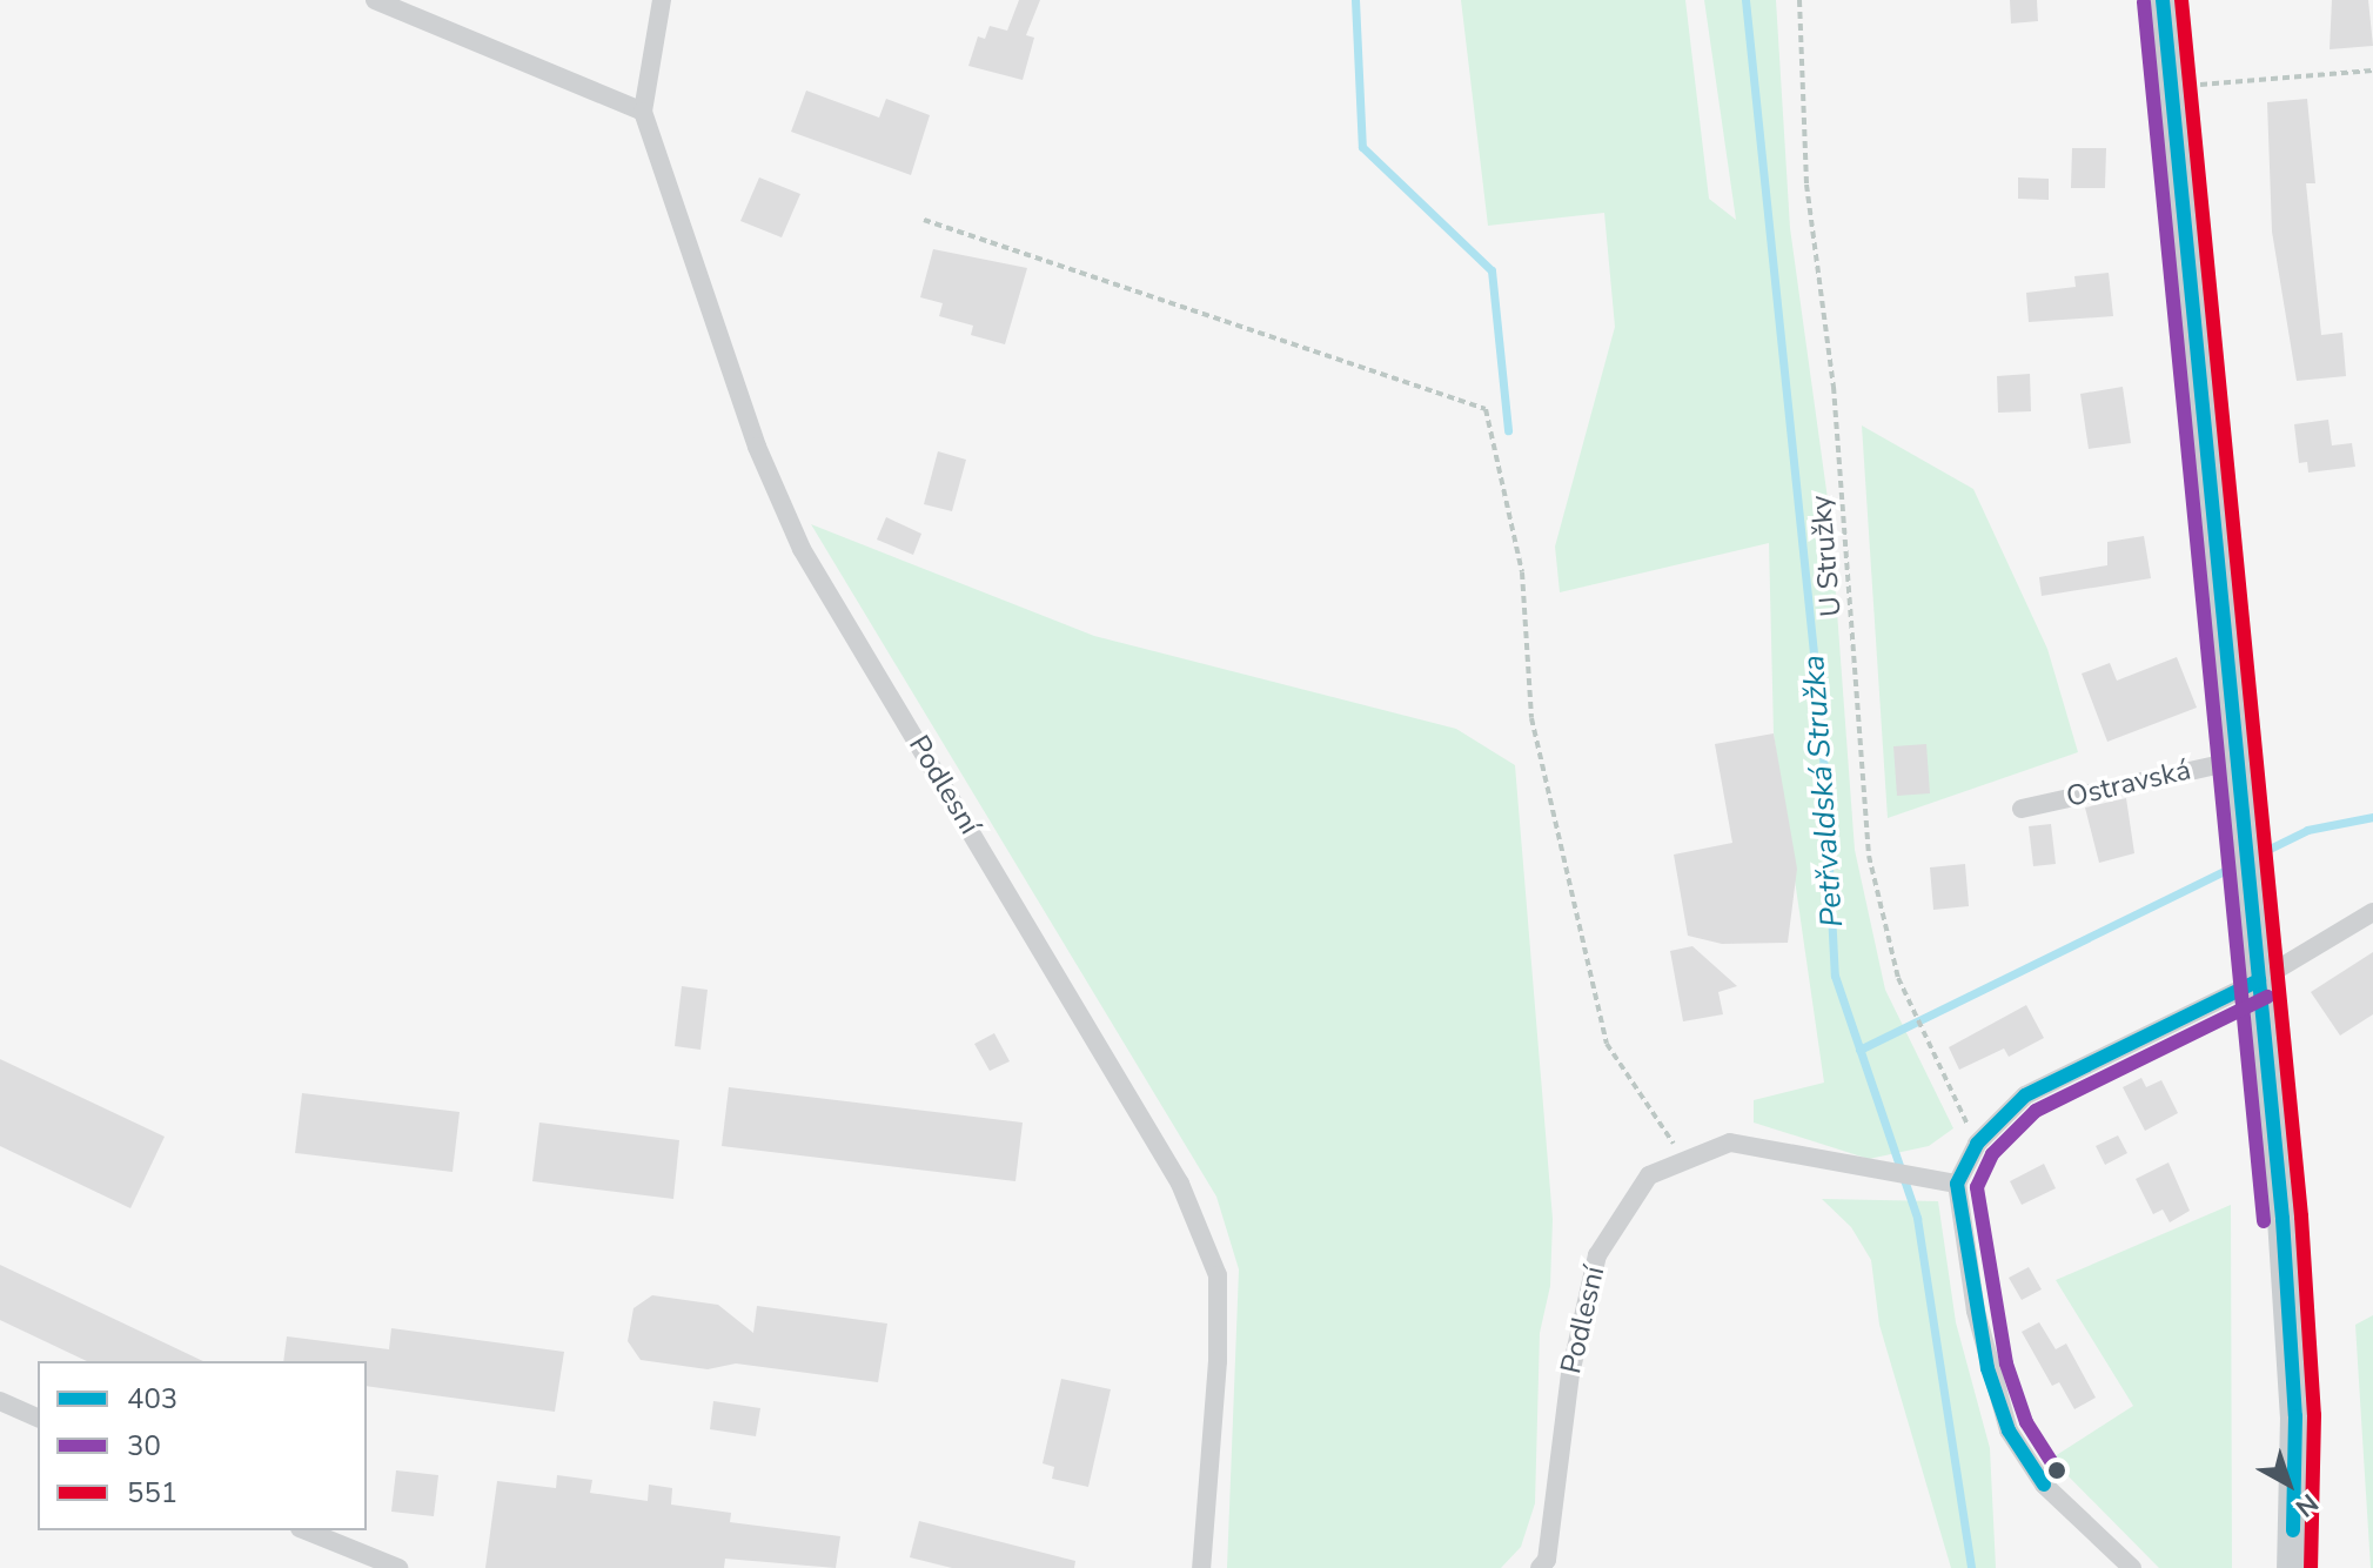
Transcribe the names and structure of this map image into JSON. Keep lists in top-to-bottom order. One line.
{"streets":{"street":["Ostravská","Podlesní"],"path":["U Stružky"]},"water":["Petřvaldská Stružka"],"lines":["transit line 403","transit line 551","transit line 30"],"legend":["403","30","551"],"north":"bottom right"}
